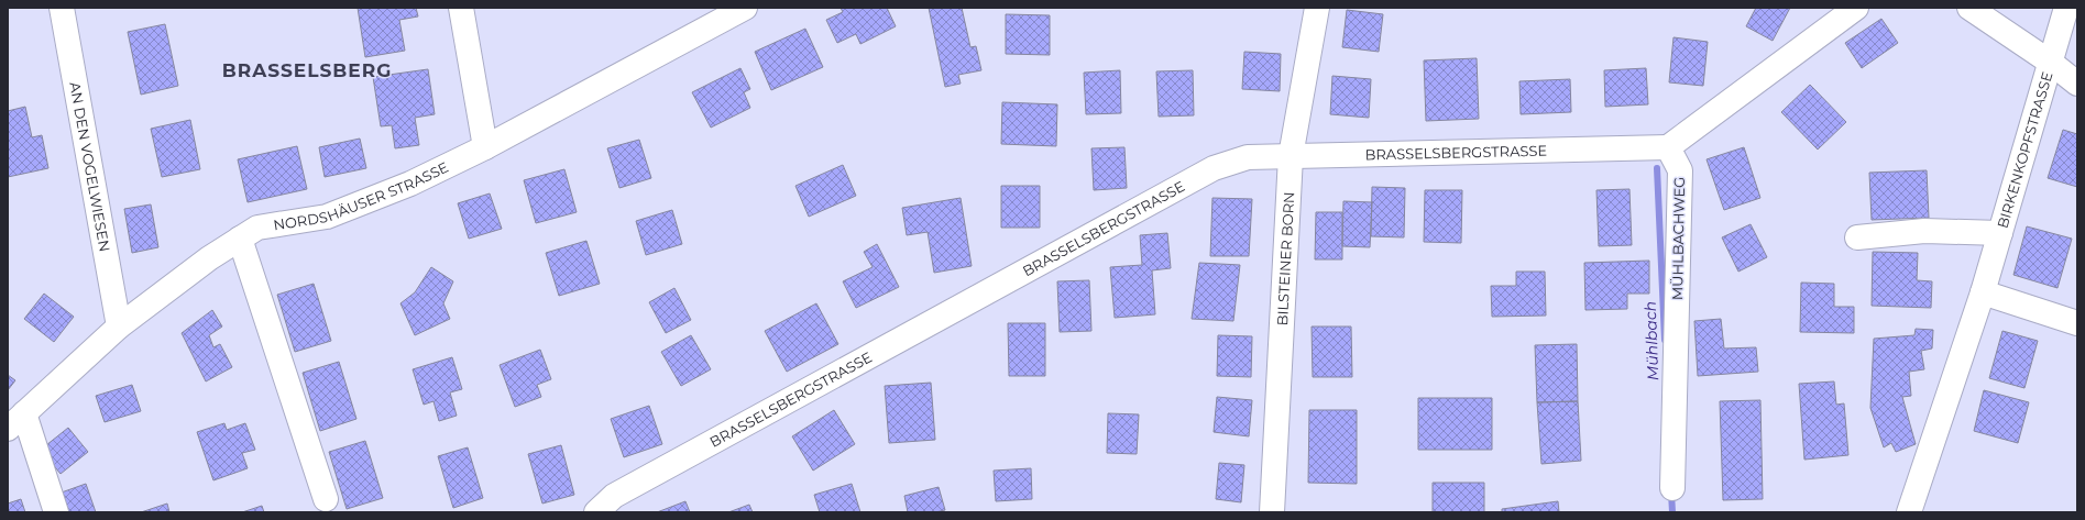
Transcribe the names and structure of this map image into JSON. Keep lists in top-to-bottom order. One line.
{"streets":{"street":["BIRKENKOPFSTRASSE","BRASSELSBERGSTRASSE","AN DEN VOGELWIESEN","NORDSHÄUSER STRASSE","MÜHLBACHWEG","BILSTEINER BORN"]},"crossings":[["BRASSELSBERGSTRASSE","MÜHLBACHWEG"],["BRASSELSBERGSTRASSE","BILSTEINER BORN"],["AN DEN VOGELWIESEN","NORDSHÄUSER STRASSE"]],"districts":["BRASSELSBERG"],"water":["Mühlbach"]}
